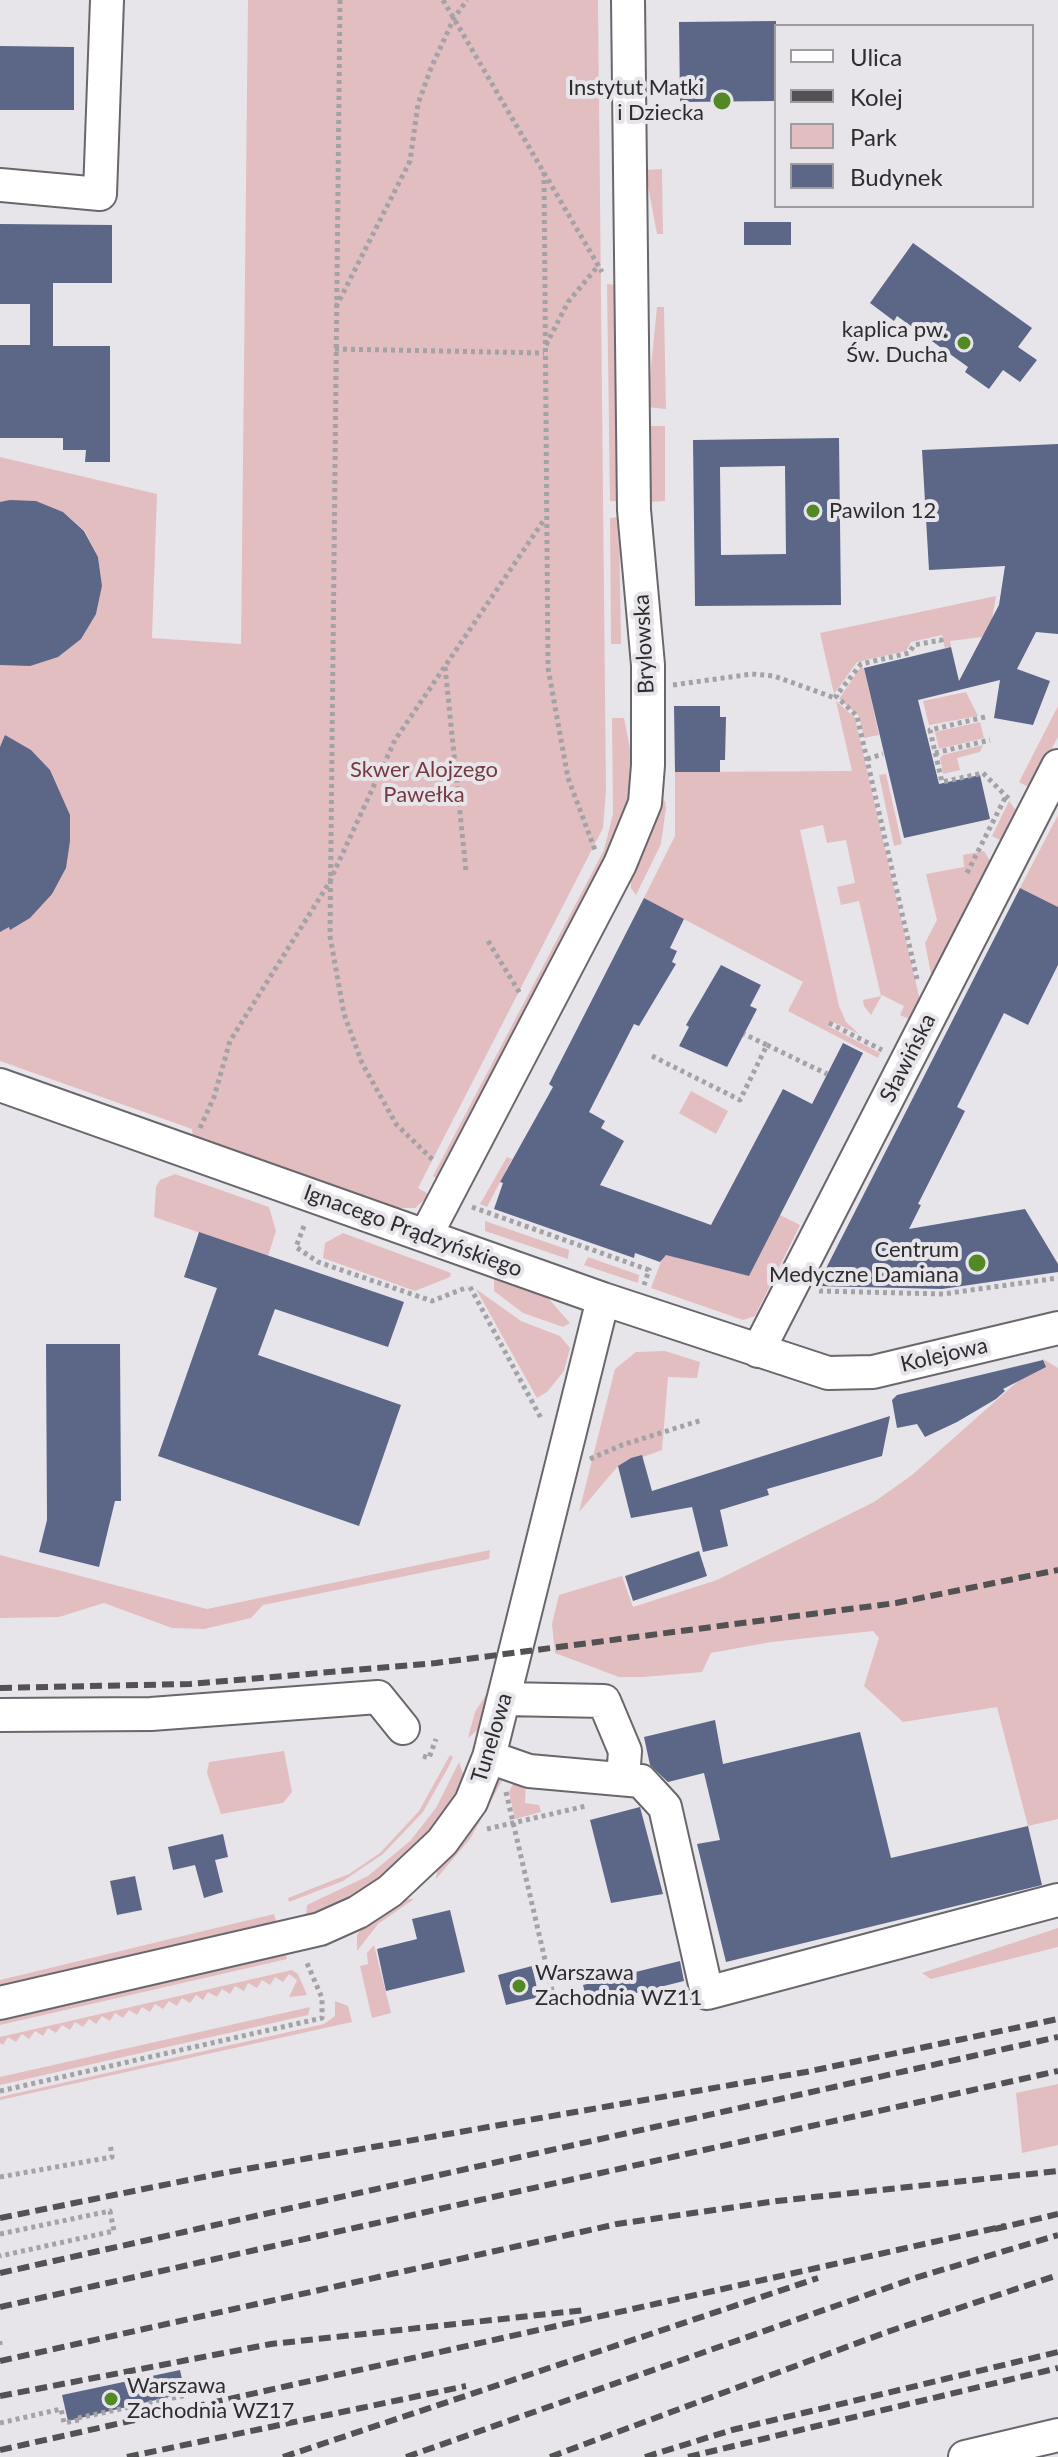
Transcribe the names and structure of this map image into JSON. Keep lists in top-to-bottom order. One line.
{"streets":{"street":["Brylowska","Sławińska","Ignacego Prądzyńskiego","Kolejowa","Tunelowa"]},"crossings":[["Brylowska","Ignacego Prądzyńskiego"],["Sławińska","Ignacego Prądzyńskiego"],["Ignacego Prądzyńskiego","Kolejowa"],["Ignacego Prądzyńskiego","Tunelowa"]],"parks":["Skwer Alojzego Pawełka"],"places":["Instytut Matki i Dziecka","kaplica pw. Św. Ducha","Pawilon 12","Centrum Medyczne Damiana","Warszawa Zachodnia WZ11","Warszawa Zachodnia WZ17"],"legend":["Ulica","Kolej","Park","Budynek"]}
